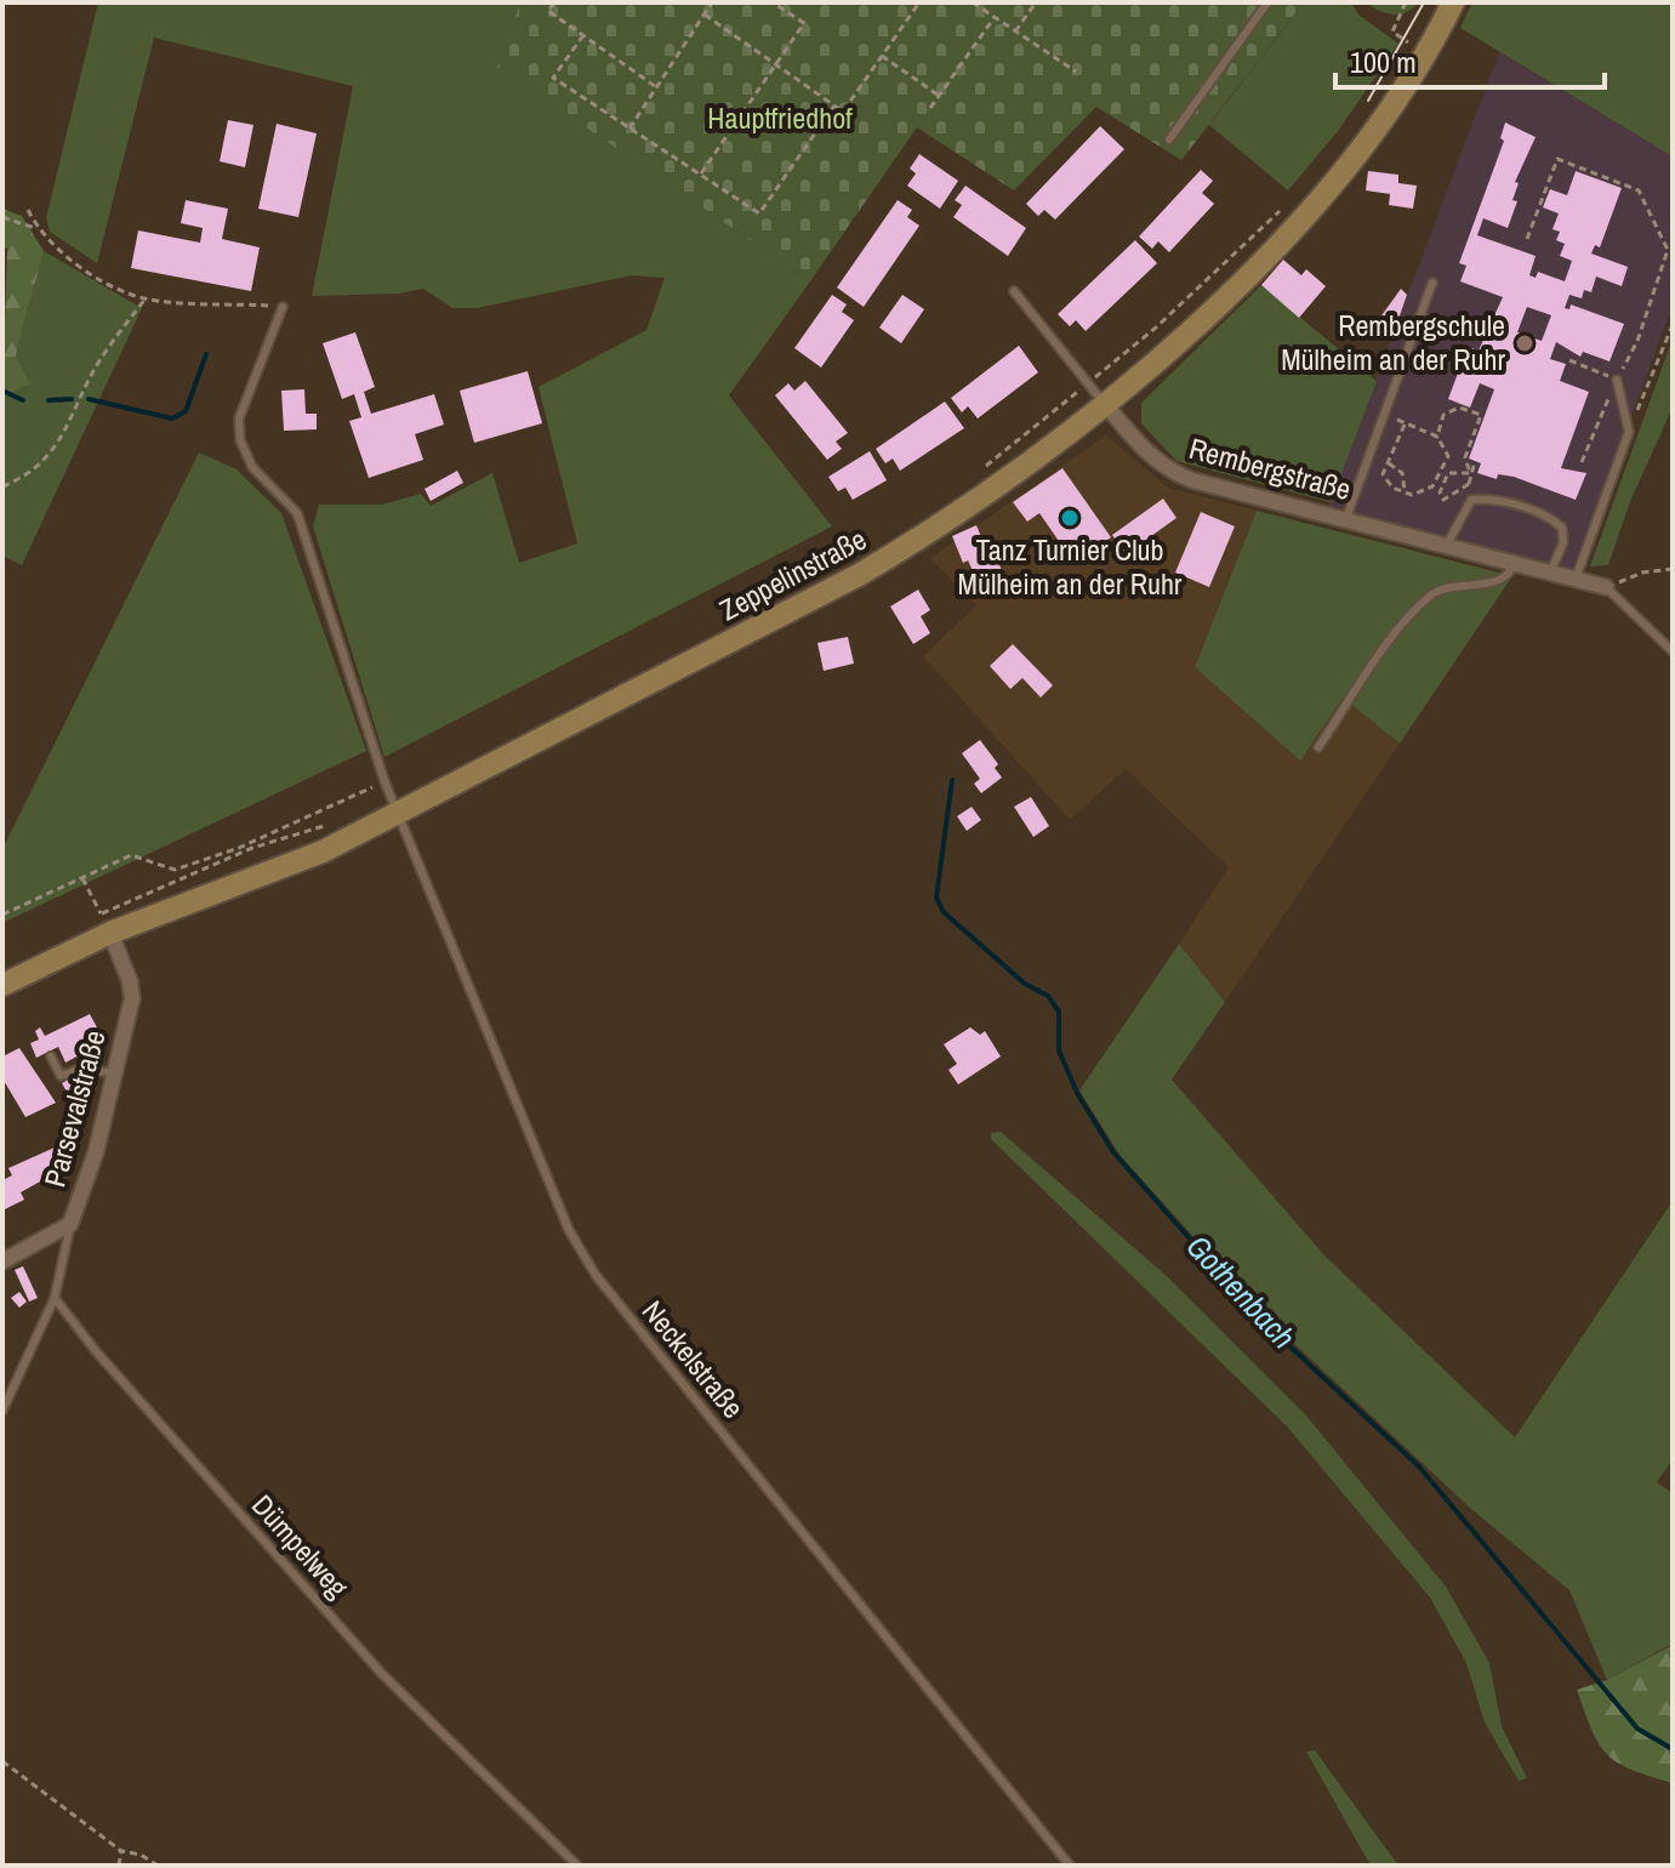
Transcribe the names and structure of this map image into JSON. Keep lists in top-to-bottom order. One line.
{"streets":{"main road":["Zeppelinstraße"],"street":["Rembergstraße","Parsevalstraße"],"lane":["Neckelstraße","Dümpelweg"]},"crossings":[["Rembergstraße","Zeppelinstraße"],["Zeppelinstraße","Parsevalstraße"],["Zeppelinstraße","Neckelstraße"]],"water":["Gothenbach"],"parks":["Hauptfriedhof"],"places":["Rembergschule Mülheim an der Ruhr","Tanz Turnier Club Mülheim an der Ruhr"],"scale_bar":"100 m"}
